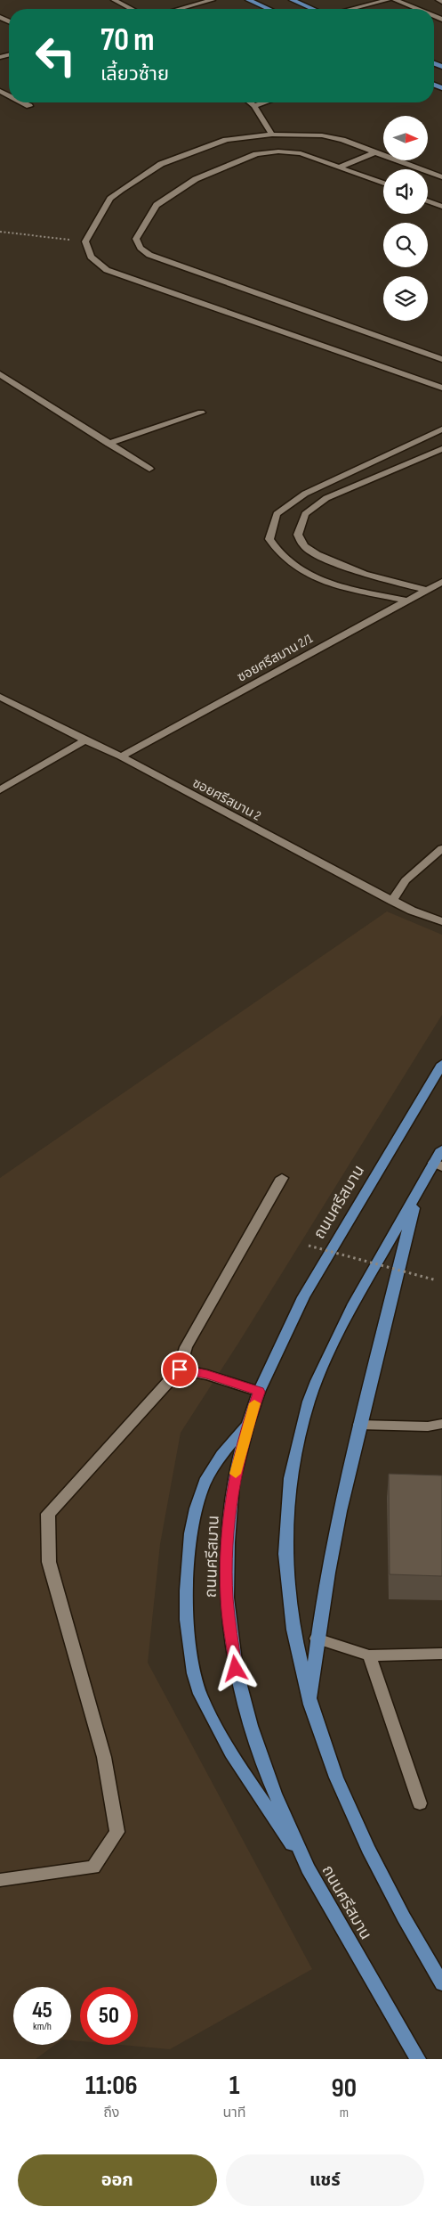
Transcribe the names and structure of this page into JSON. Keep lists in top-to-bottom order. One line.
{"streets":{"main road":["ถนนศรีสมาน"],"street":["ซอยศรีสมาน 2/1","ซอยศรีสมาน 2"]},"crossings":[["ซอยศรีสมาน 2/1","ซอยศรีสมาน 2"]],"north":"right","page":{"turn":["70 m","เลี้ยวซ้าย"],"speed":"45 km/h","limit":"50","eta":["11:06","ถึง","1","นาที","90","m"],"buttons":["ออก","แชร์"]}}
